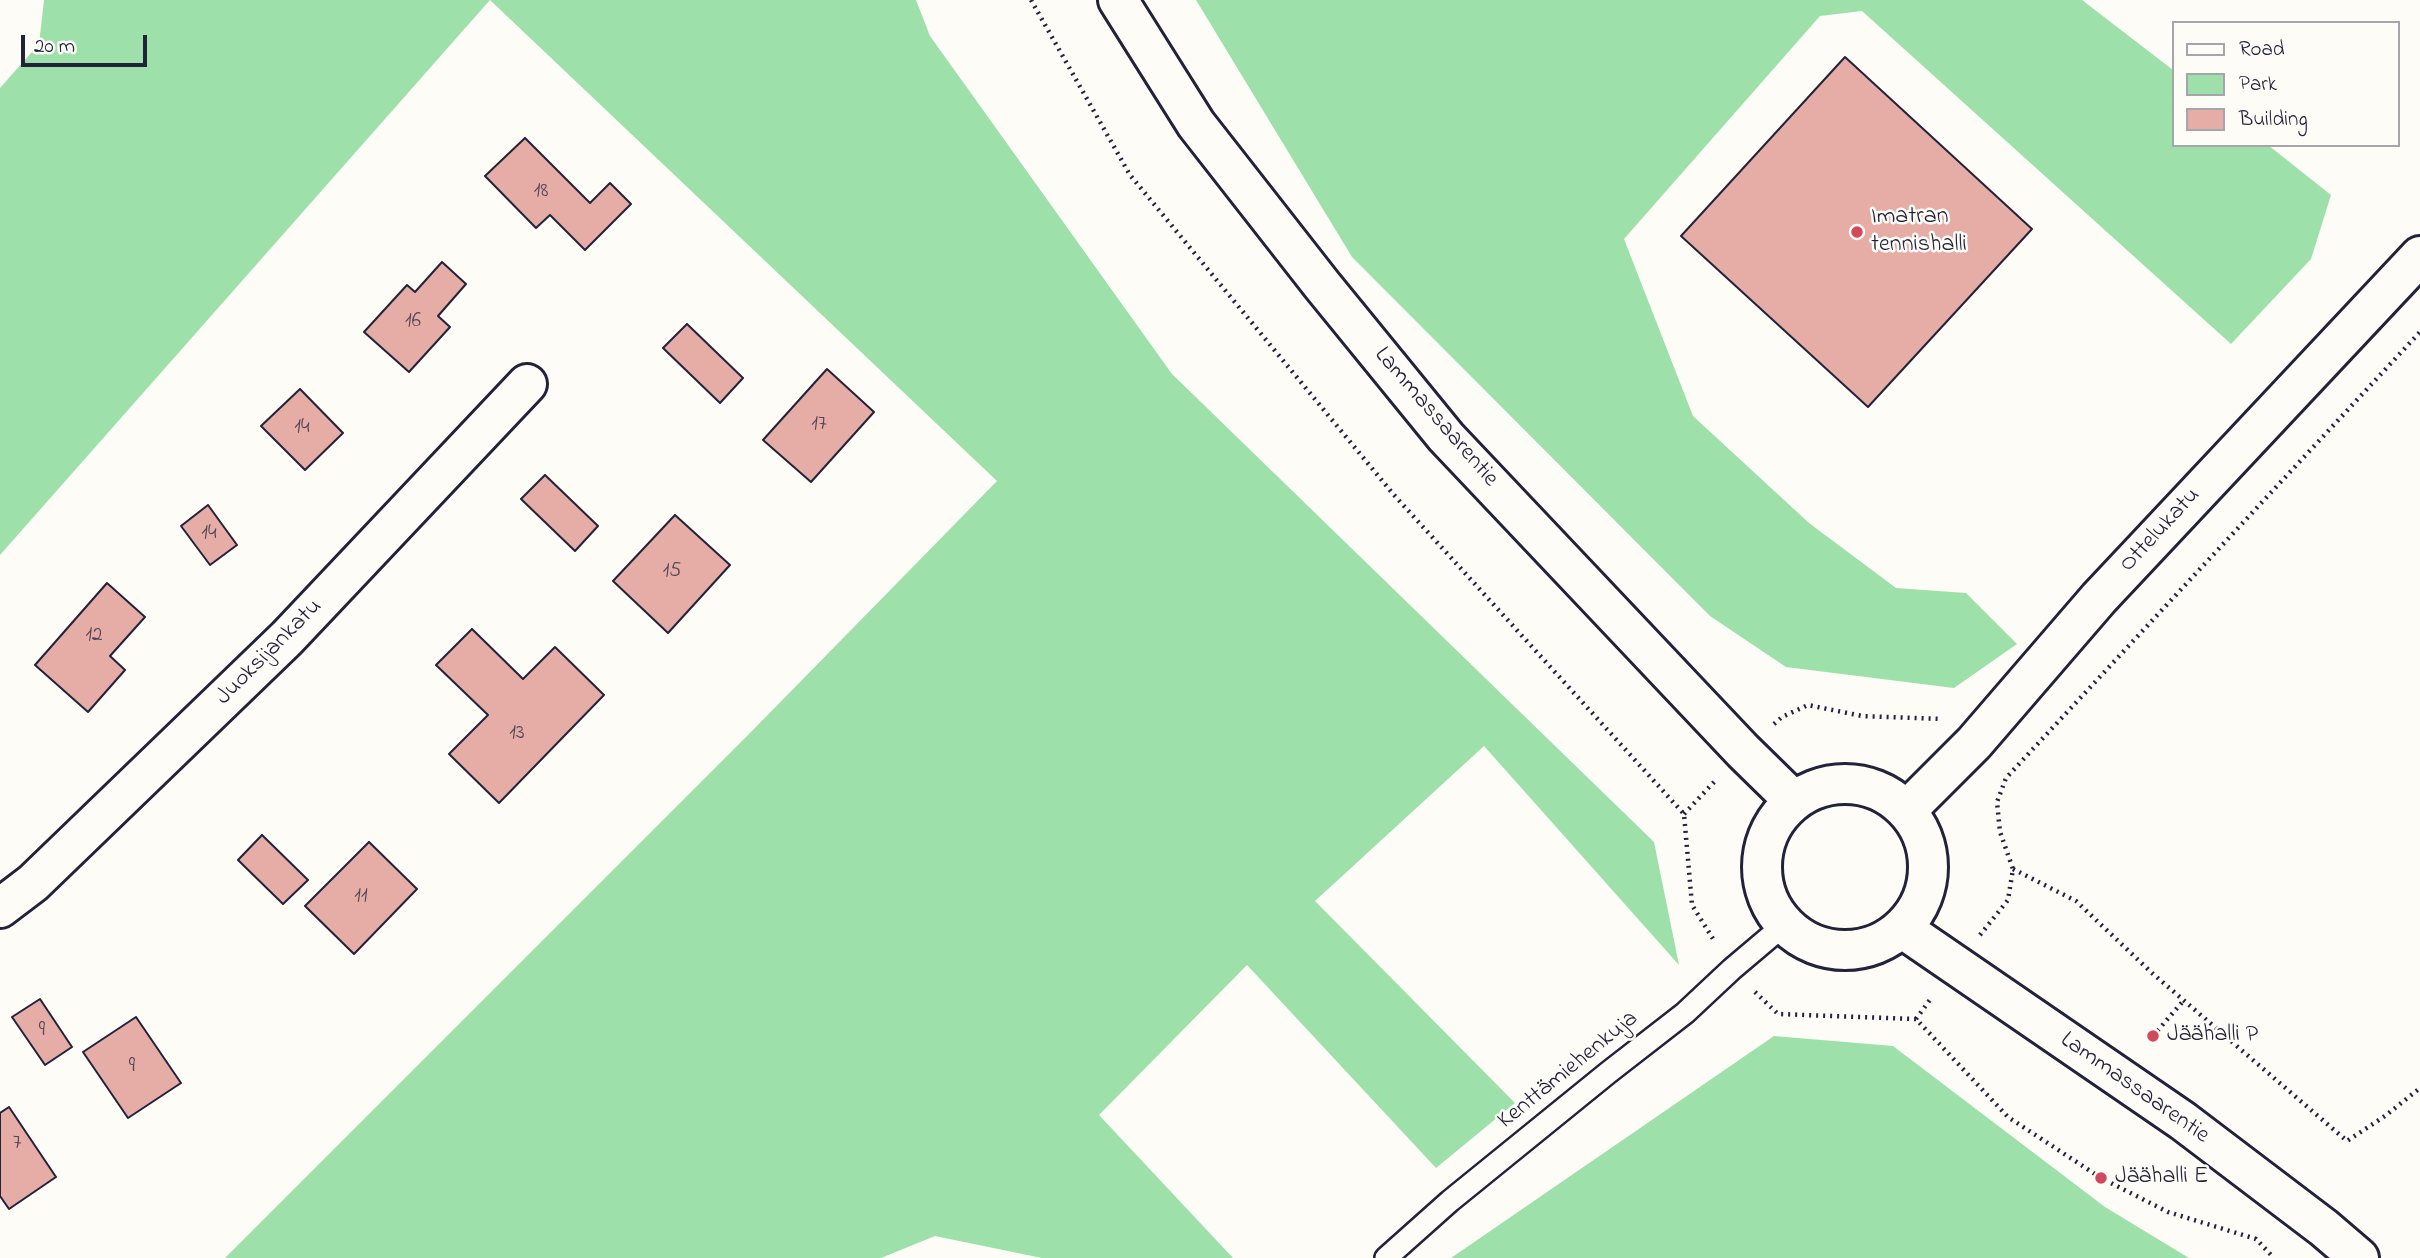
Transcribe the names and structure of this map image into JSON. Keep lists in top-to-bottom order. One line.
{"streets":{"street":["Lammassaarentie","Ottelukatu","Juoksijankatu"],"lane":["Kenttämiehenkuja"]},"crossings":[["Lammassaarentie","Ottelukatu"],["Lammassaarentie","Kenttämiehenkuja"],["Ottelukatu","Kenttämiehenkuja"]],"places":["Imatran tennishalli","Jäähalli P","Jäähalli E"],"house_numbers":["18","16","17","14","14","15","12","13","11","9","9","7"],"legend":["Road","Park","Building"],"scale_bar":"20 m"}
